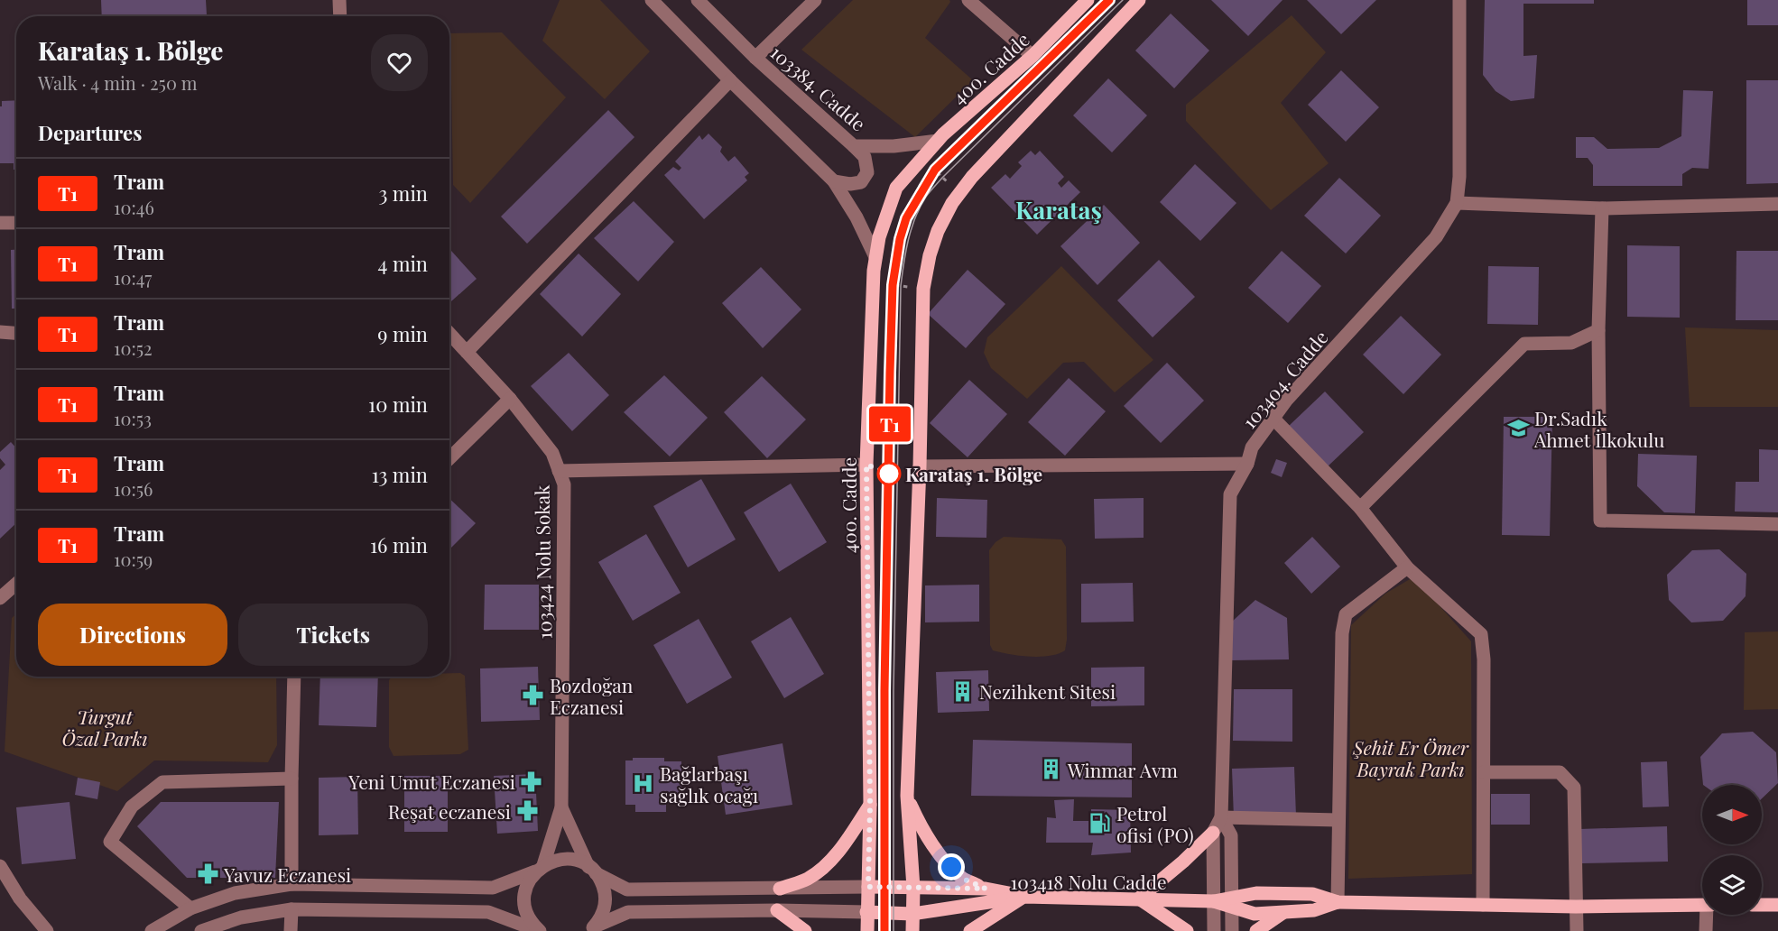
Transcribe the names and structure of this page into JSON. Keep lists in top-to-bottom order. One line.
{"streets":{"main road":["400. Cadde","103418 Nolu Cadde"],"street":["103384. Cadde","103404. Cadde","103424 Nolu Sokak"]},"crossings":[["400. Cadde","103384. Cadde"],["400. Cadde","103418 Nolu Cadde"],["103404. Cadde","103418 Nolu Cadde"]],"districts":["Karataş"],"parks":["Turgut Özal Parkı","Şehit Er Ömer Bayrak Parkı"],"places":{"school or university":["Dr.Sadık Ahmet İlkokulu"],"other":["Karataş 1. Bölge"],"building":["Nezihkent Sitesi","Winmar Avm"],"pharmacy":["Bozdoğan Eczanesi","Yeni Umut Eczanesi","Reşat eczanesi","Yavuz Eczanesi"],"hospital":["Bağlarbaşı sağlık ocağı"],"fuel station":["Petrol ofisi (PO)"]},"lines":["tram line T1"],"north":"right","page":{"on_map":"T1","heading":[["Karataş 1. Bölge","Walk · 4 min · 250 m"],"Departures"],"list":[{"mark":"T1","name":"Tram","note":"10:46","value":"3 min"},{"mark":"T1","name":"Tram","note":"10:47","value":"4 min"},{"mark":"T1","name":"Tram","note":"10:52","value":"9 min"},{"mark":"T1","name":"Tram","note":"10:53","value":"10 min"},{"mark":"T1","name":"Tram","note":"10:56","value":"13 min"},{"mark":"T1","name":"Tram","note":"10:59","value":"16 min"}],"buttons":["Directions","Tickets"]}}
